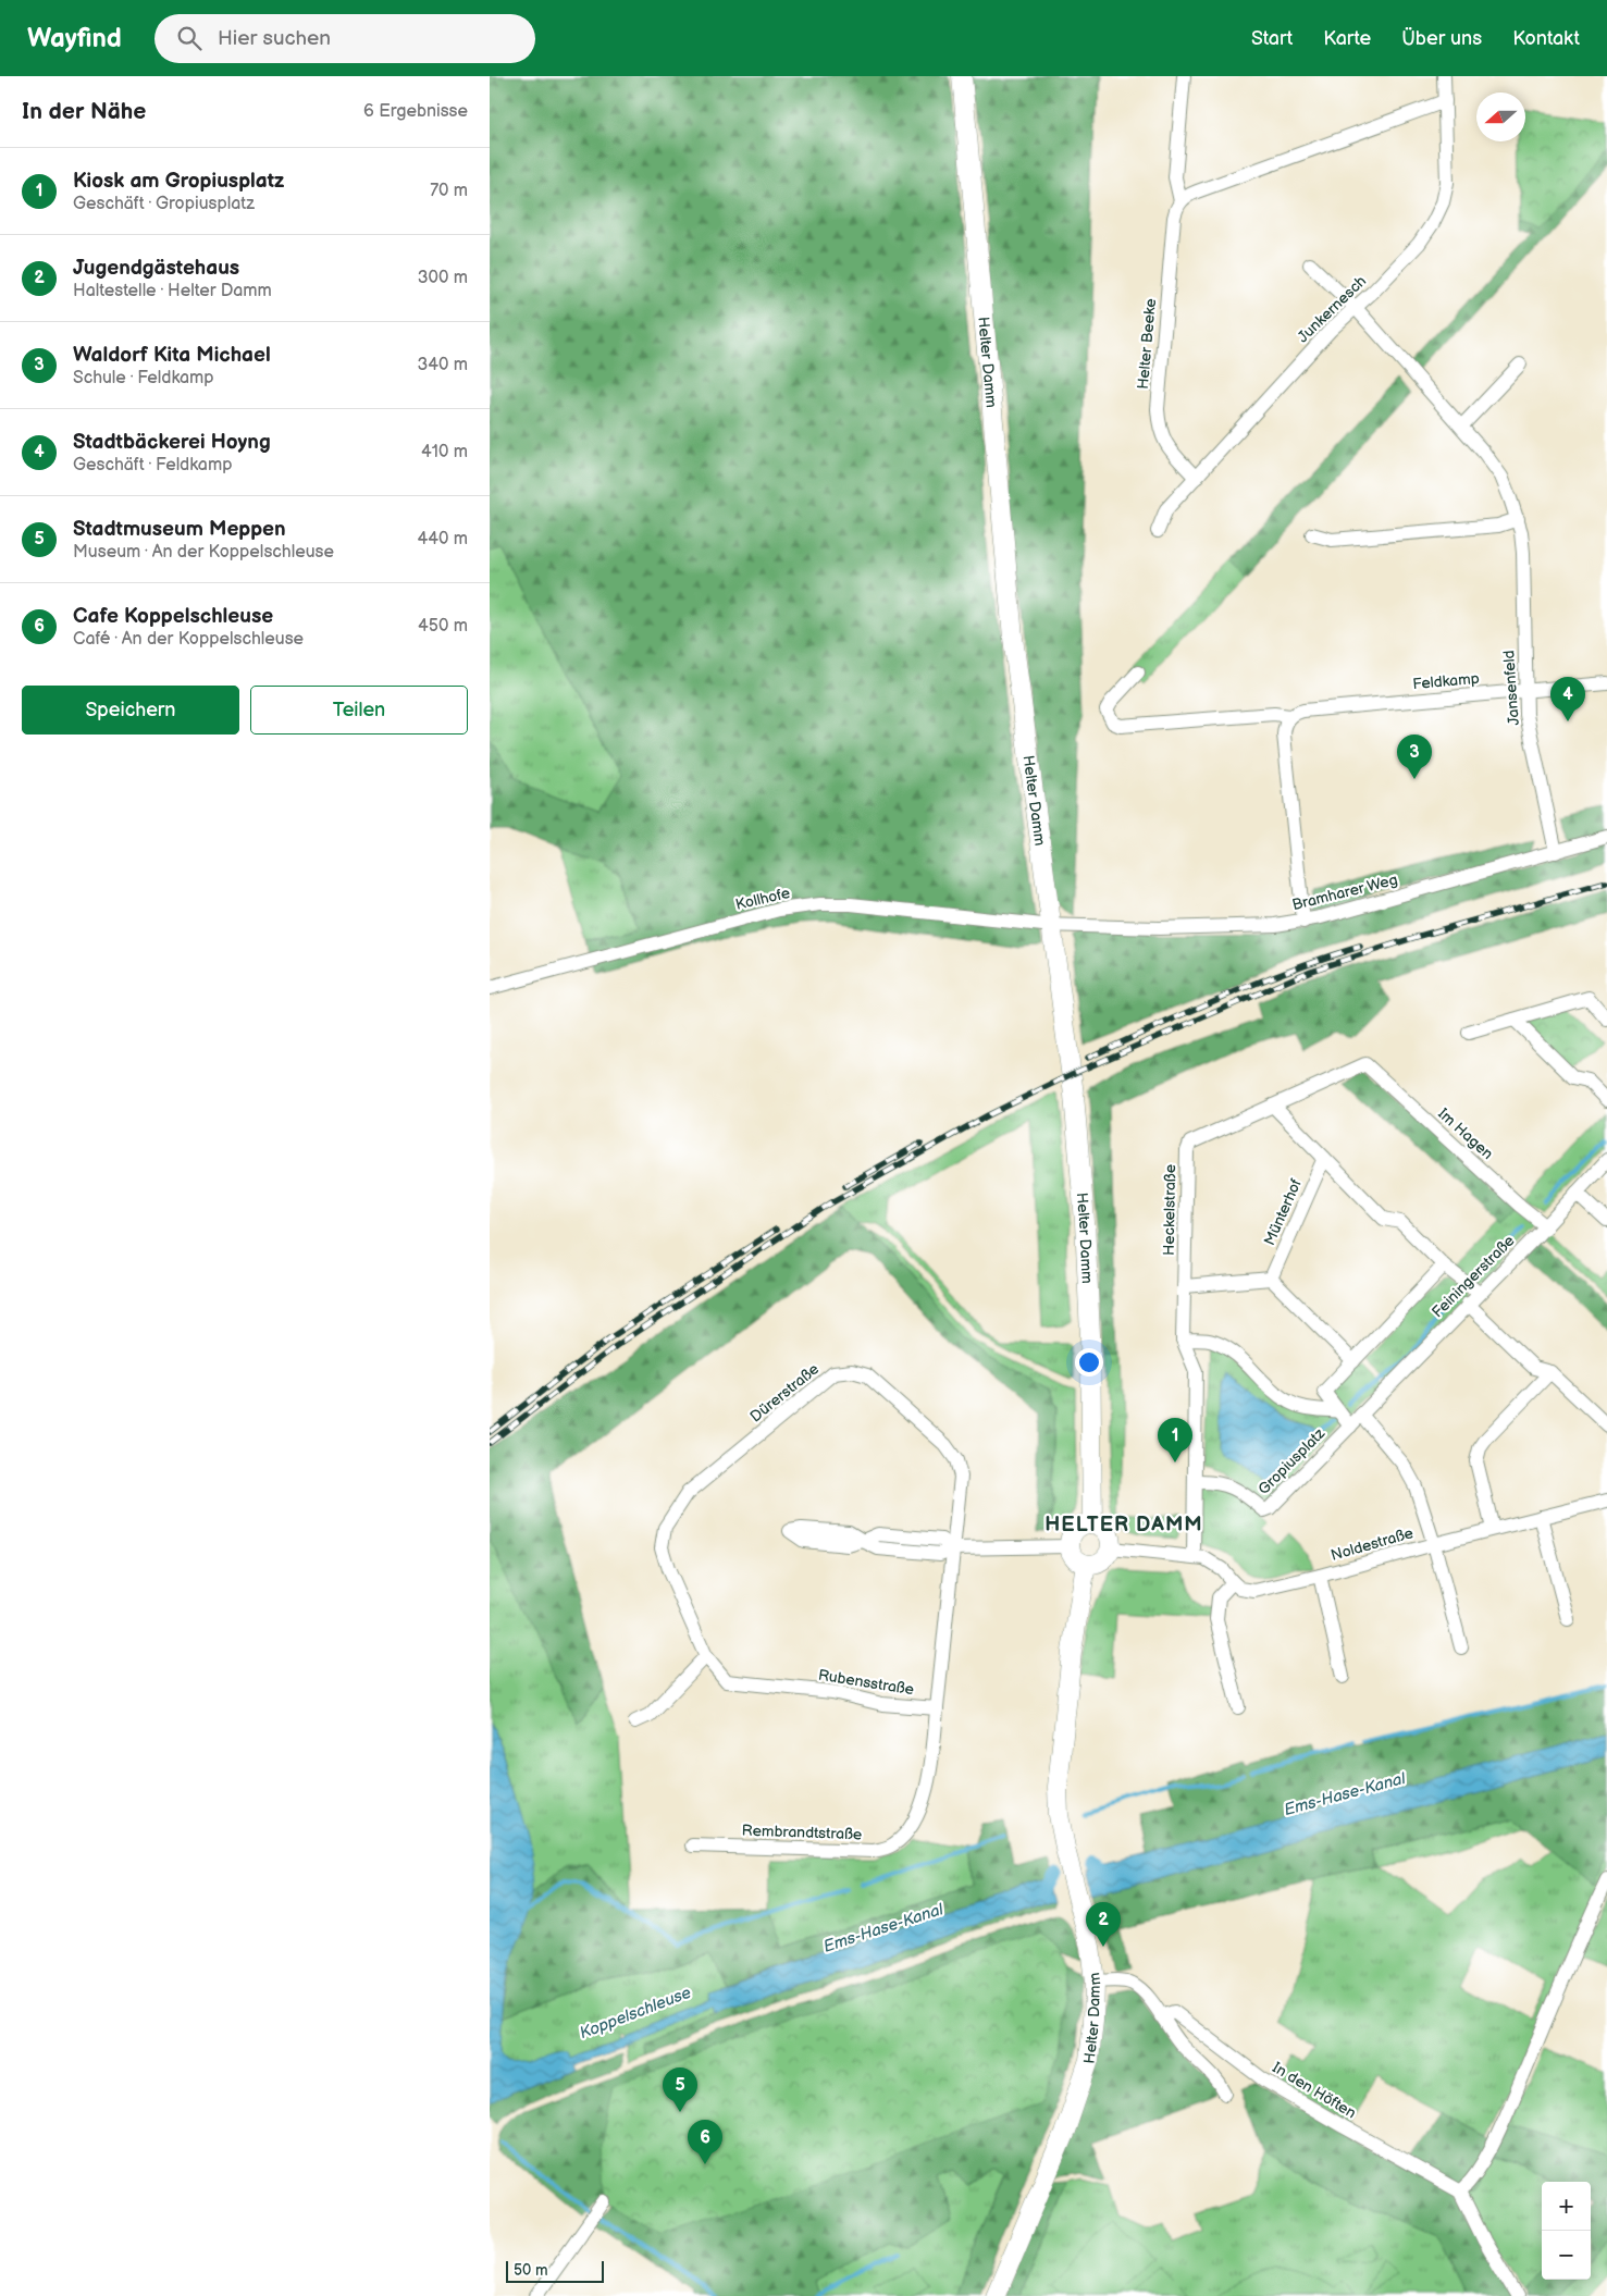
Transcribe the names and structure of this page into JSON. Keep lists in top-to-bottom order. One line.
{"streets":{"street":["Junkernesch","Helter Beeke","Helter Damm","Feldkamp","Jansenfeld","Bramharer Weg","Kollhofe","Im Hagen","Heckelstraße","Münterhof","Feiningerstraße","Dürerstraße","Gropiusplatz","Noldestraße","Rubensstraße","Rembrandtstraße","In den Höften"]},"crossings":[["Junkernesch","Helter Beeke"],["Junkernesch","Jansenfeld"],["Helter Damm","Bramharer Weg"],["Helter Damm","Kollhofe"],["Feldkamp","Jansenfeld"],["Jansenfeld","Bramharer Weg"],["Bramharer Weg","Kollhofe"],["Im Hagen","Heckelstraße"],["Im Hagen","Feiningerstraße"],["Feiningerstraße","Gropiusplatz"],["Feiningerstraße","Noldestraße"],["Dürerstraße","Rubensstraße"],["Gropiusplatz","Noldestraße"],["Rubensstraße","Rembrandtstraße"]],"districts":["HELTER DAMM"],"water":["Ems-Hase-Kanal","Koppelschleuse"],"scale_bar":"50 m","north":"left","page":{"header":"Wayfind","search":"Hier suchen","nav":["Start","Karte","Über uns","Kontakt"],"heading":["In der Nähe","6 Ergebnisse"],"list":[{"mark":"1","name":"Kiosk am Gropiusplatz","note":"Geschäft · Gropiusplatz","value":"70 m"},{"mark":"2","name":"Jugendgästehaus","note":"Haltestelle · Helter Damm","value":"300 m"},{"mark":"3","name":"Waldorf Kita Michael","note":"Schule · Feldkamp","value":"340 m"},{"mark":"4","name":"Stadtbäckerei Hoyng","note":"Geschäft · Feldkamp","value":"410 m"},{"mark":"5","name":"Stadtmuseum Meppen","note":"Museum · An der Koppelschleuse","value":"440 m"},{"mark":"6","name":"Cafe Koppelschleuse","note":"Café · An der Koppelschleuse","value":"450 m"}],"buttons":["Speichern","Teilen"],"pins":["4","3","1","2","5","6"],"map_buttons":["+","−"],"scale":"50 m"}}
